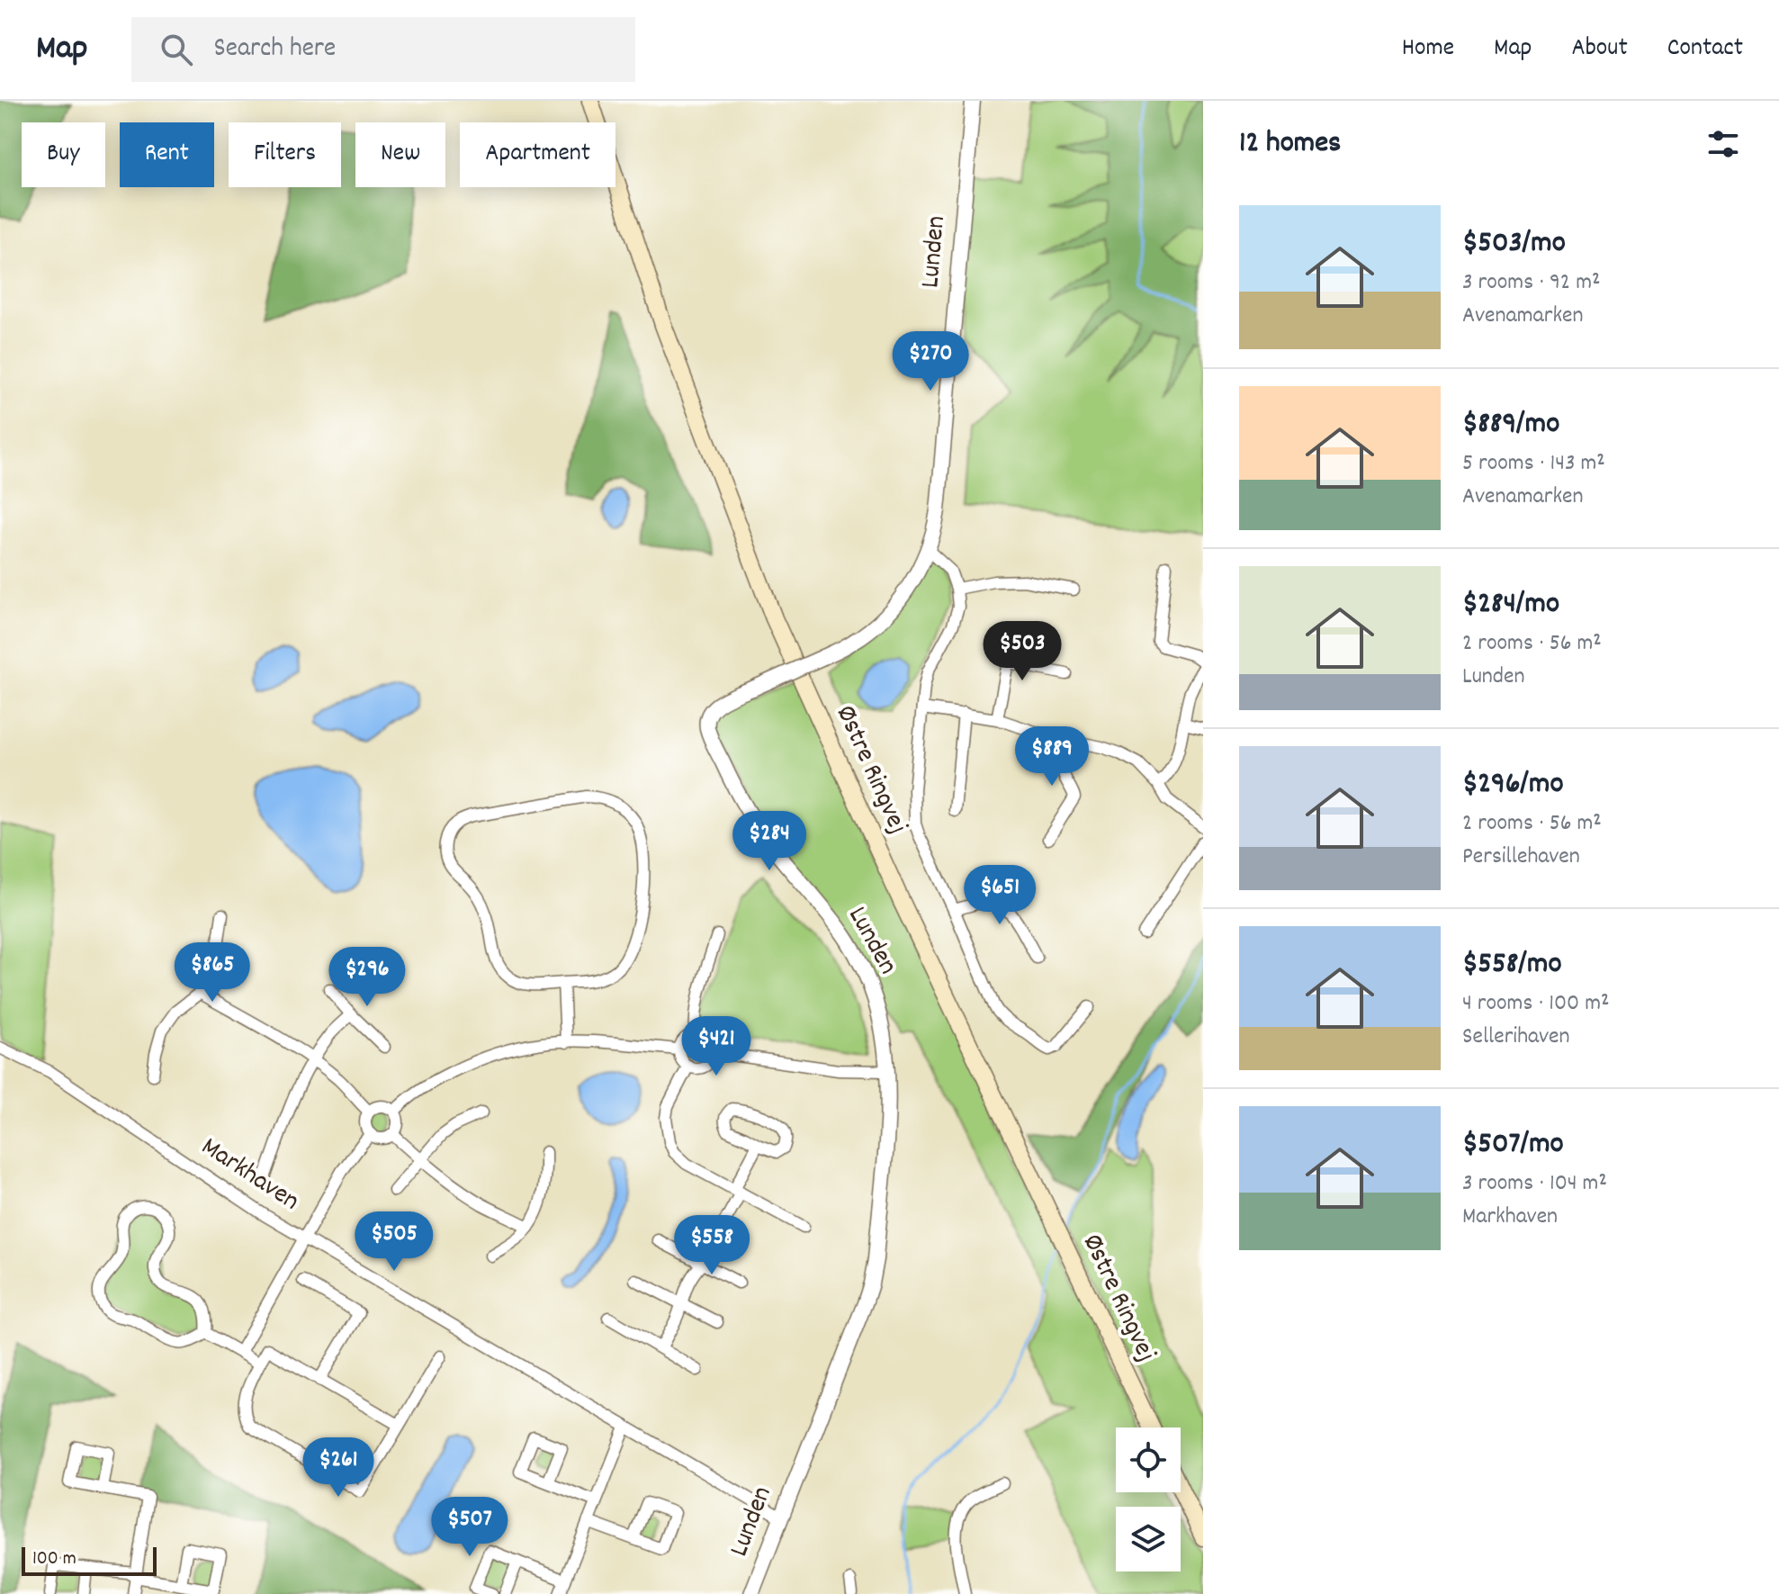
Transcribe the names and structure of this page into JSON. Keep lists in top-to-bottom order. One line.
{"streets":{"main road":["Østre Ringvej"],"street":["Lunden","Markhaven"]},"crossings":[["Lunden","Markhaven"]],"scale_bar":"100 m","page":{"header":"Map","search":"Search here","nav":["Home","Map","About","Contact"],"heading":"12 homes","chip":["Buy","Rent","Filters","New","Apartment"],"list":[{"name":"$503/mo","note":"3 rooms · 92 m² · Avenamarken"},{"name":"$889/mo","note":"5 rooms · 143 m² · Avenamarken"},{"name":"$284/mo","note":"2 rooms · 56 m² · Lunden"},{"name":"$296/mo","note":"2 rooms · 56 m² · Persillehaven"},{"name":"$558/mo","note":"4 rooms · 100 m² · Sellerihaven"},{"name":"$507/mo","note":"3 rooms · 104 m² · Markhaven"}],"price":["$270","$503","$889","$284","$651","$865","$296","$421","$505","$558","$261","$507"],"scale":"100 m"}}
